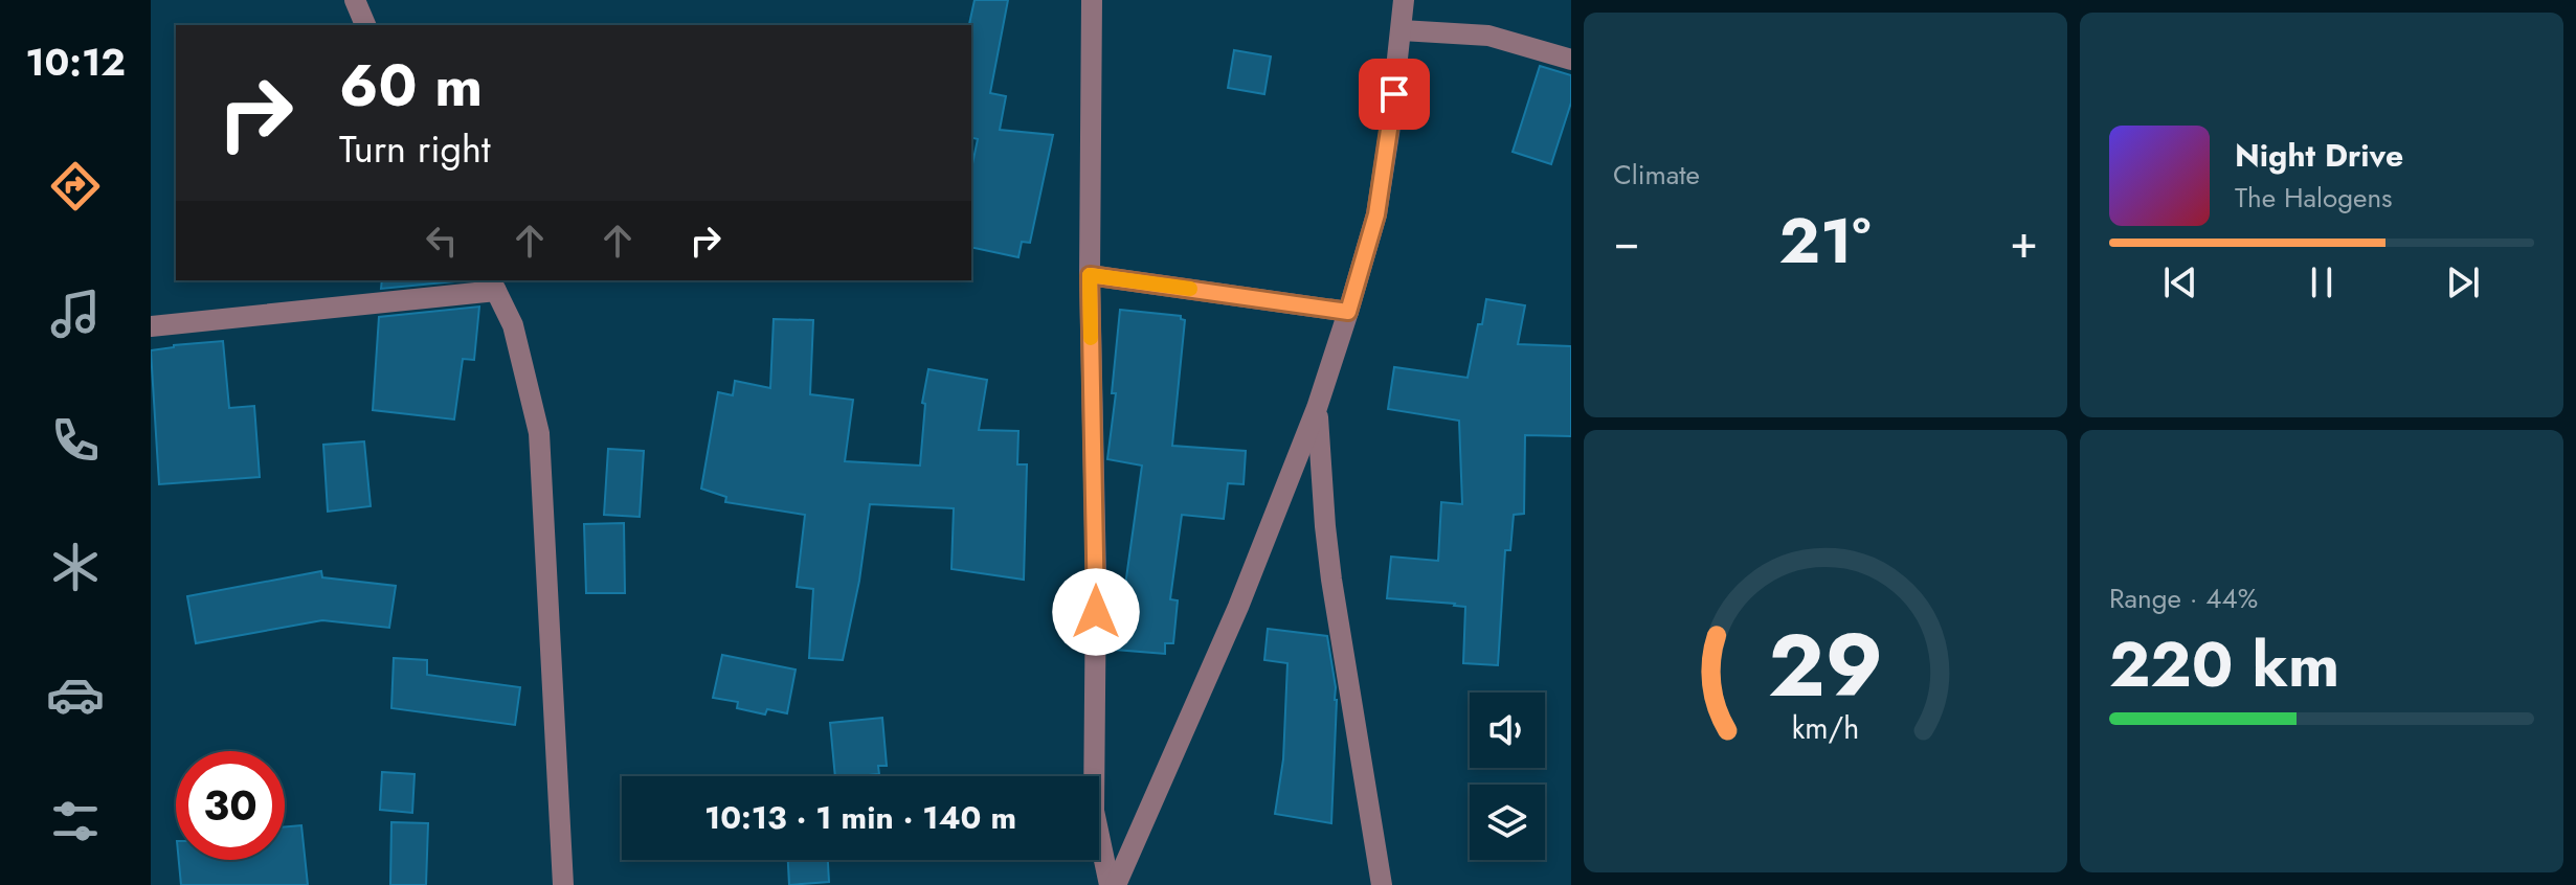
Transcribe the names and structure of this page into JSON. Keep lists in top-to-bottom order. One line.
{"page":{"tabs":"10:12","tile":["Climate",["Range · 44%","220 km"]],"turn":["60 m","Turn right"],"song":["Night Drive","The Halogens"],"heat":["−","21°","+"],"limit":"30","trip":"10:13 · 1 min · 140 m","gauge":["29","km/h"]}}
